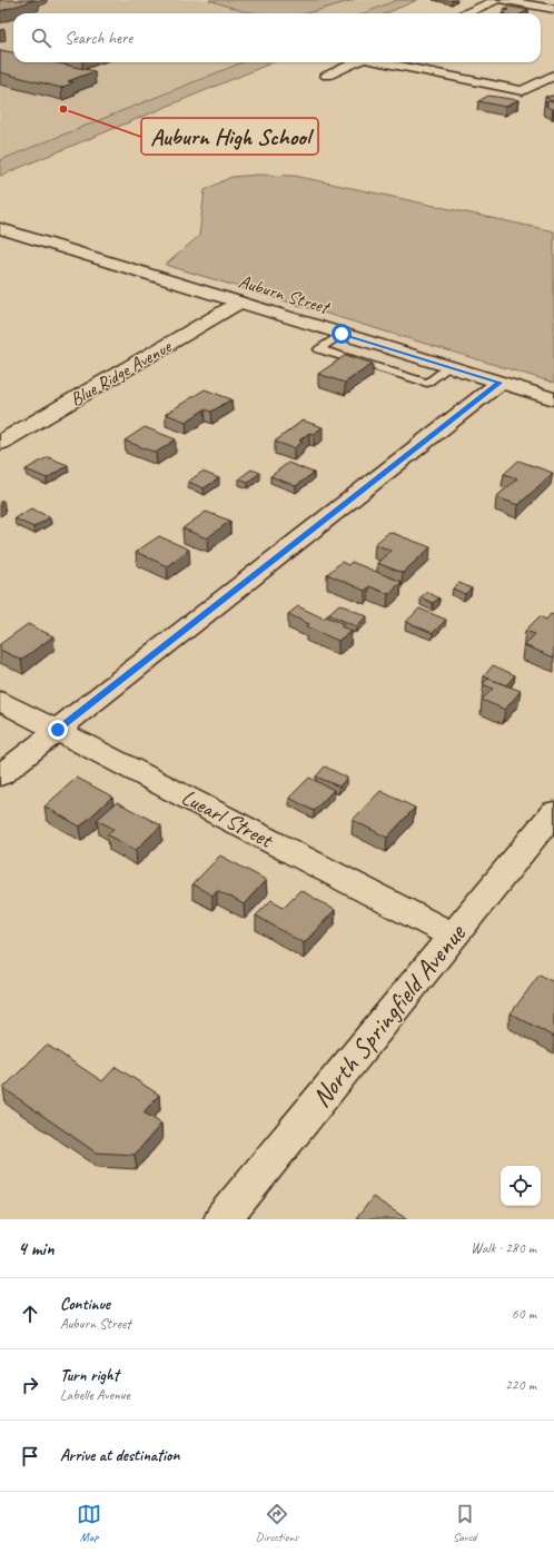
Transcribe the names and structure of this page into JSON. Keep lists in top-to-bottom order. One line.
{"streets":{"street":["Auburn Street","Blue Ridge Avenue","Luearl Street","North Springfield Avenue"]},"crossings":[["Auburn Street","Blue Ridge Avenue"],["Luearl Street","North Springfield Avenue"]],"places":["Auburn High School"],"page":{"search":"Search here","heading":["4 min","Walk · 280 m"],"list":[["Continue","Auburn Street","60 m"],["Turn right","Labelle Avenue","220 m"],"Arrive at destination"],"nav":["Map","Directions","Saved"]}}
